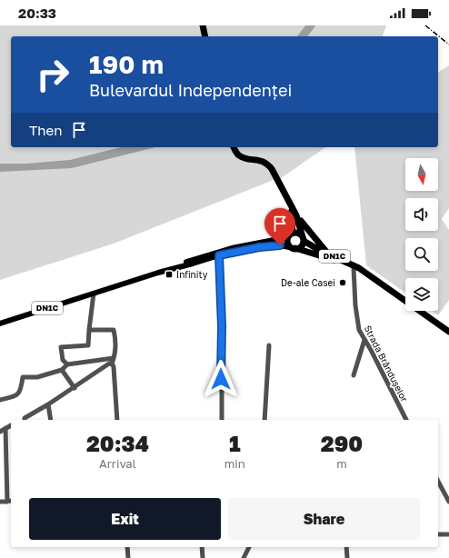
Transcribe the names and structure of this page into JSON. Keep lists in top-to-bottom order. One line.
{"streets":{"highway":["DN1C"],"street":["Strada Brândușelor"]},"crossings":[["DN1C","Strada Brândușelor"]],"places":{"transit":["Infinity"],"other":["De-ale Casei"]},"north":"bottom","page":{"status":"20:33","turn":["190 m","Bulevardul Independenței"],"then":"Then","eta":["20:34","Arrival","1","min","290","m"],"buttons":["Exit","Share"]}}
